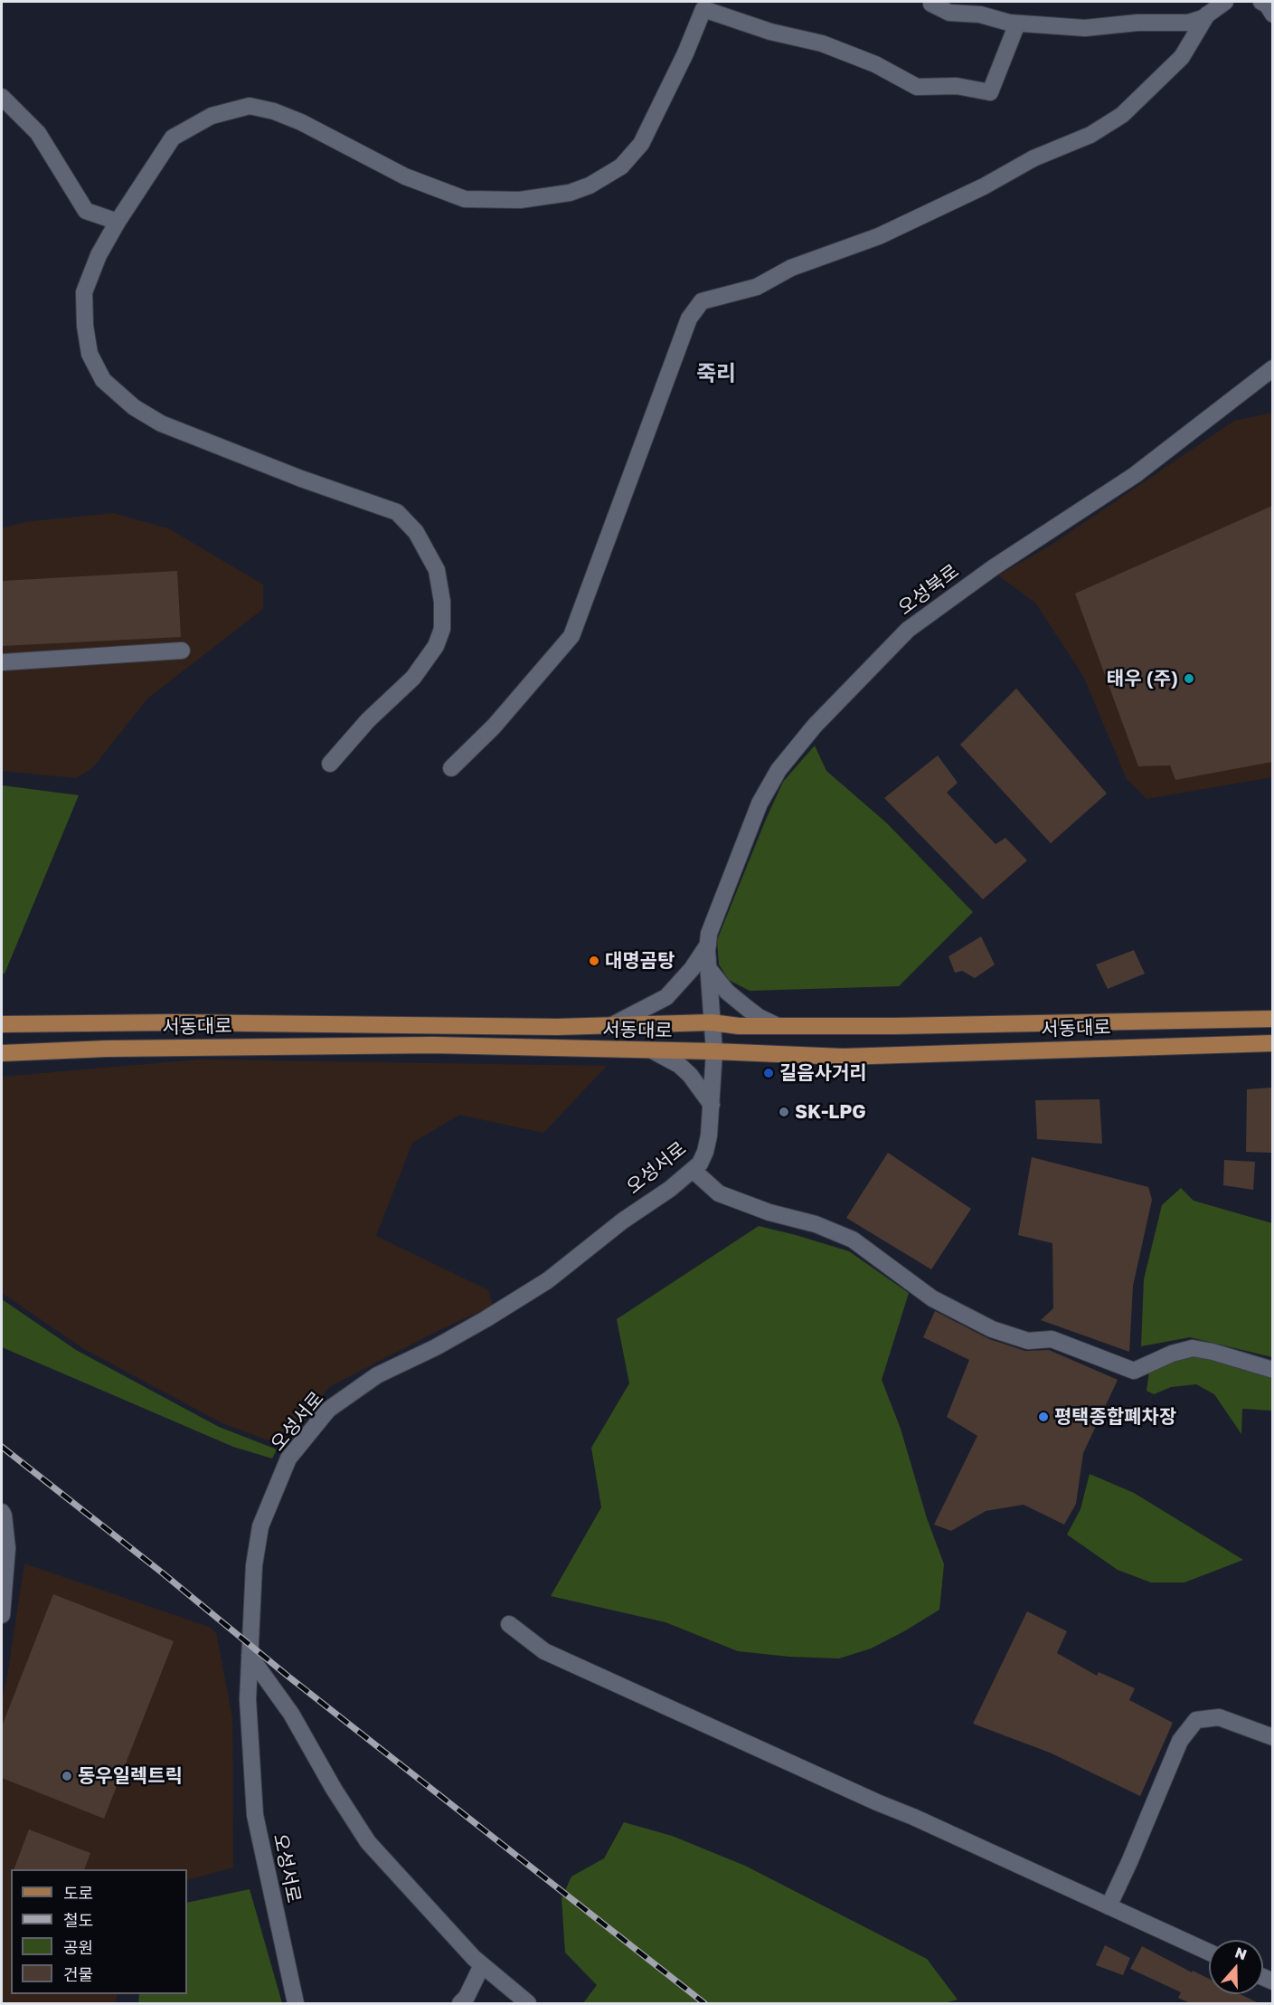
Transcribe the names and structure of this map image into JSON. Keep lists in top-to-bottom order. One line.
{"streets":{"main road":["서동대로"],"street":["오성북로","오성서로"]},"crossings":[["오성북로","오성서로"],["서동대로","오성서로"]],"districts":["죽리"],"places":["태우 (주)","대명곰탕","길음사거리","SK-LPG","평택종합폐차장","동우일렉트릭"],"legend":["도로","철도","공원","건물"],"north":"top"}
